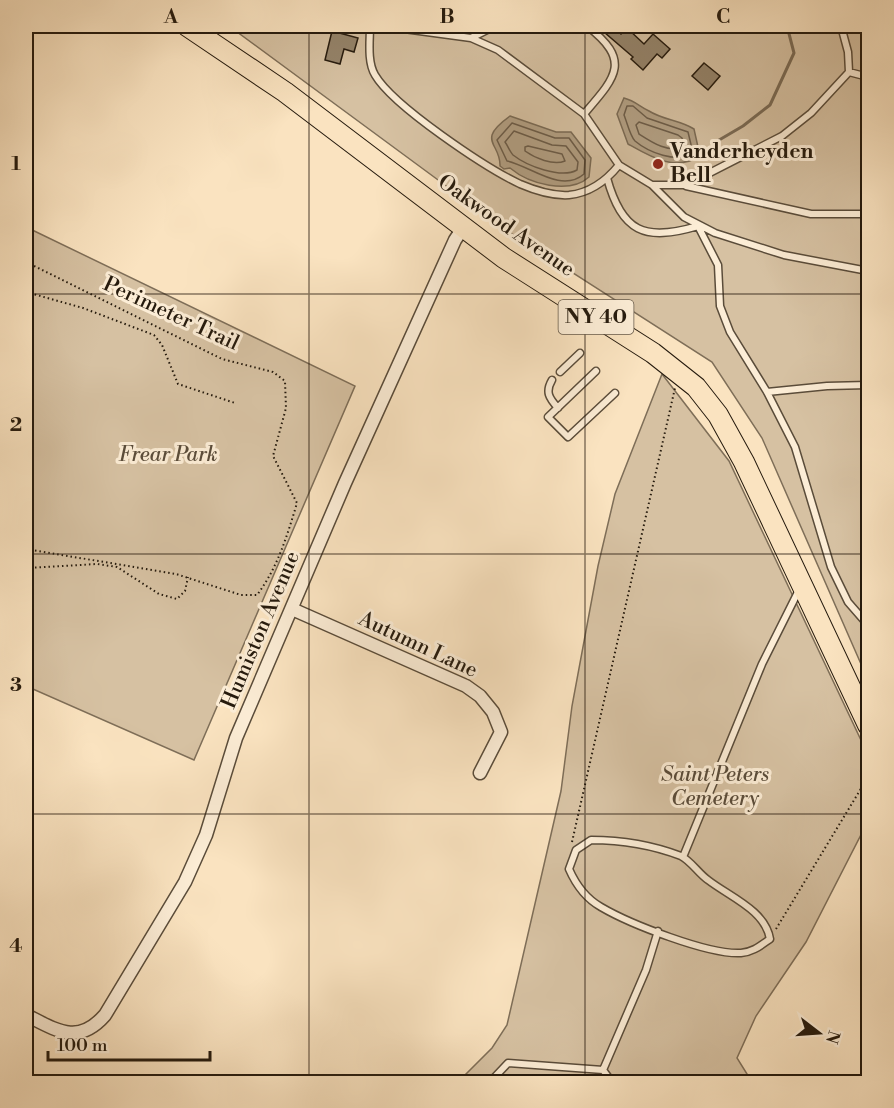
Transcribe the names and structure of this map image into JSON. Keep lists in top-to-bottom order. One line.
{"streets":{"main road":["Oakwood Avenue","NY 40"],"street":["Humiston Avenue","Autumn Lane"],"path":["Perimeter Trail"]},"crossings":[["Oakwood Avenue","Humiston Avenue"],["Humiston Avenue","Autumn Lane"]],"parks":["Frear Park","Saint Peters Cemetery"],"places":["Vanderheyden Bell"],"scale_bar":"100 m","north":"right","grid":{"columns":["A","B","C"],"rows":["1","2","3","4"]}}
